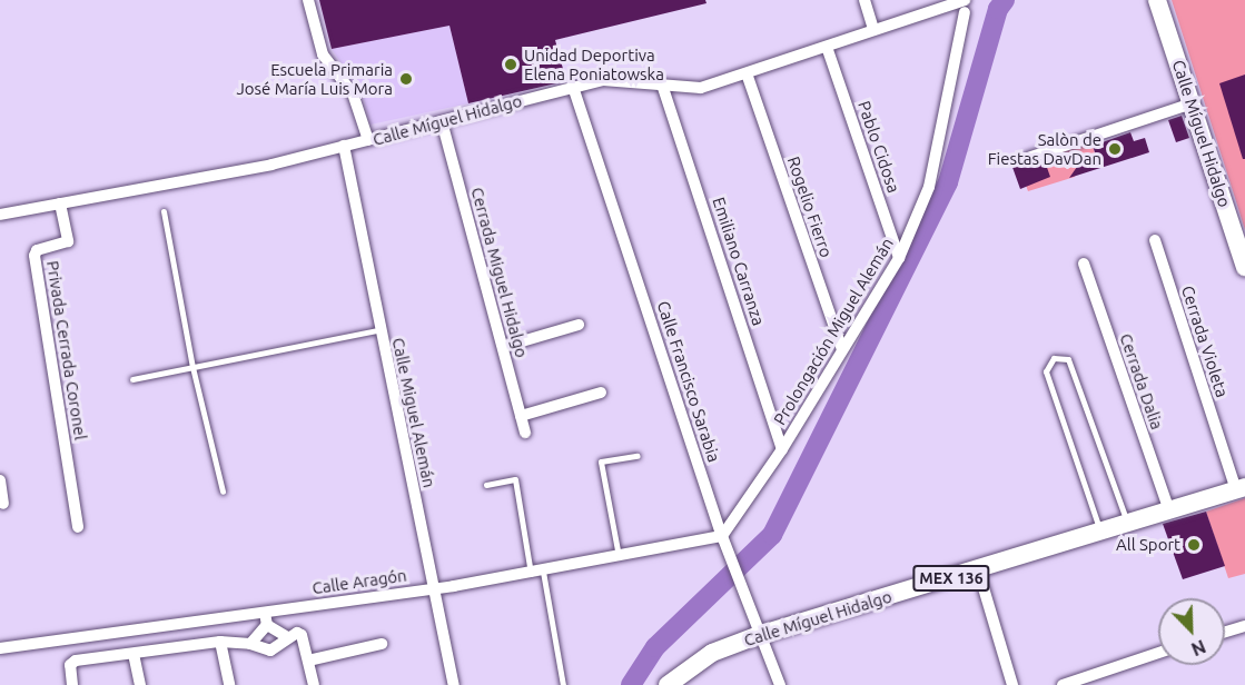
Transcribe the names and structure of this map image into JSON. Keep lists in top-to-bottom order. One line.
{"streets":{"main road":["Calle Míguel Hidalgo","MEX 136"],"street":["Pablo Cidosa","Rogelio Fierro","Emiliano Carranza","Cerrada Miguel Hidalgo","Prolongación Miguel Alemán","Cerrada Violeta","Privada Cerrada Coronel","Calle Francisco Sarabia","Cerrada Dalia","Calle Miguel Alemán","Calle Aragón"]},"crossings":[["Calle Míguel Hidalgo","Pablo Cidosa"],["Calle Míguel Hidalgo","Rogelio Fierro"],["Calle Míguel Hidalgo","Emiliano Carranza"],["Calle Míguel Hidalgo","Cerrada Miguel Hidalgo"],["Calle Míguel Hidalgo","Prolongación Miguel Alemán"],["Calle Míguel Hidalgo","Cerrada Violeta"],["Calle Míguel Hidalgo","Privada Cerrada Coronel"],["Calle Míguel Hidalgo","Calle Francisco Sarabia"],["Calle Míguel Hidalgo","Cerrada Dalia"],["Calle Míguel Hidalgo","Calle Miguel Alemán"],["Pablo Cidosa","Prolongación Miguel Alemán"],["Rogelio Fierro","Prolongación Miguel Alemán"],["Emiliano Carranza","Prolongación Miguel Alemán"],["Prolongación Miguel Alemán","Calle Francisco Sarabia"],["Prolongación Miguel Alemán","Calle Aragón"],["Calle Francisco Sarabia","Calle Aragón"],["Calle Miguel Alemán","Calle Aragón"]],"places":["Unidad Deportiva Elena Poniatowska","Escuela Primaria José María Luis Mora","Salòn de Fiestas DavDan","All Sport"],"north":"bottom right"}
